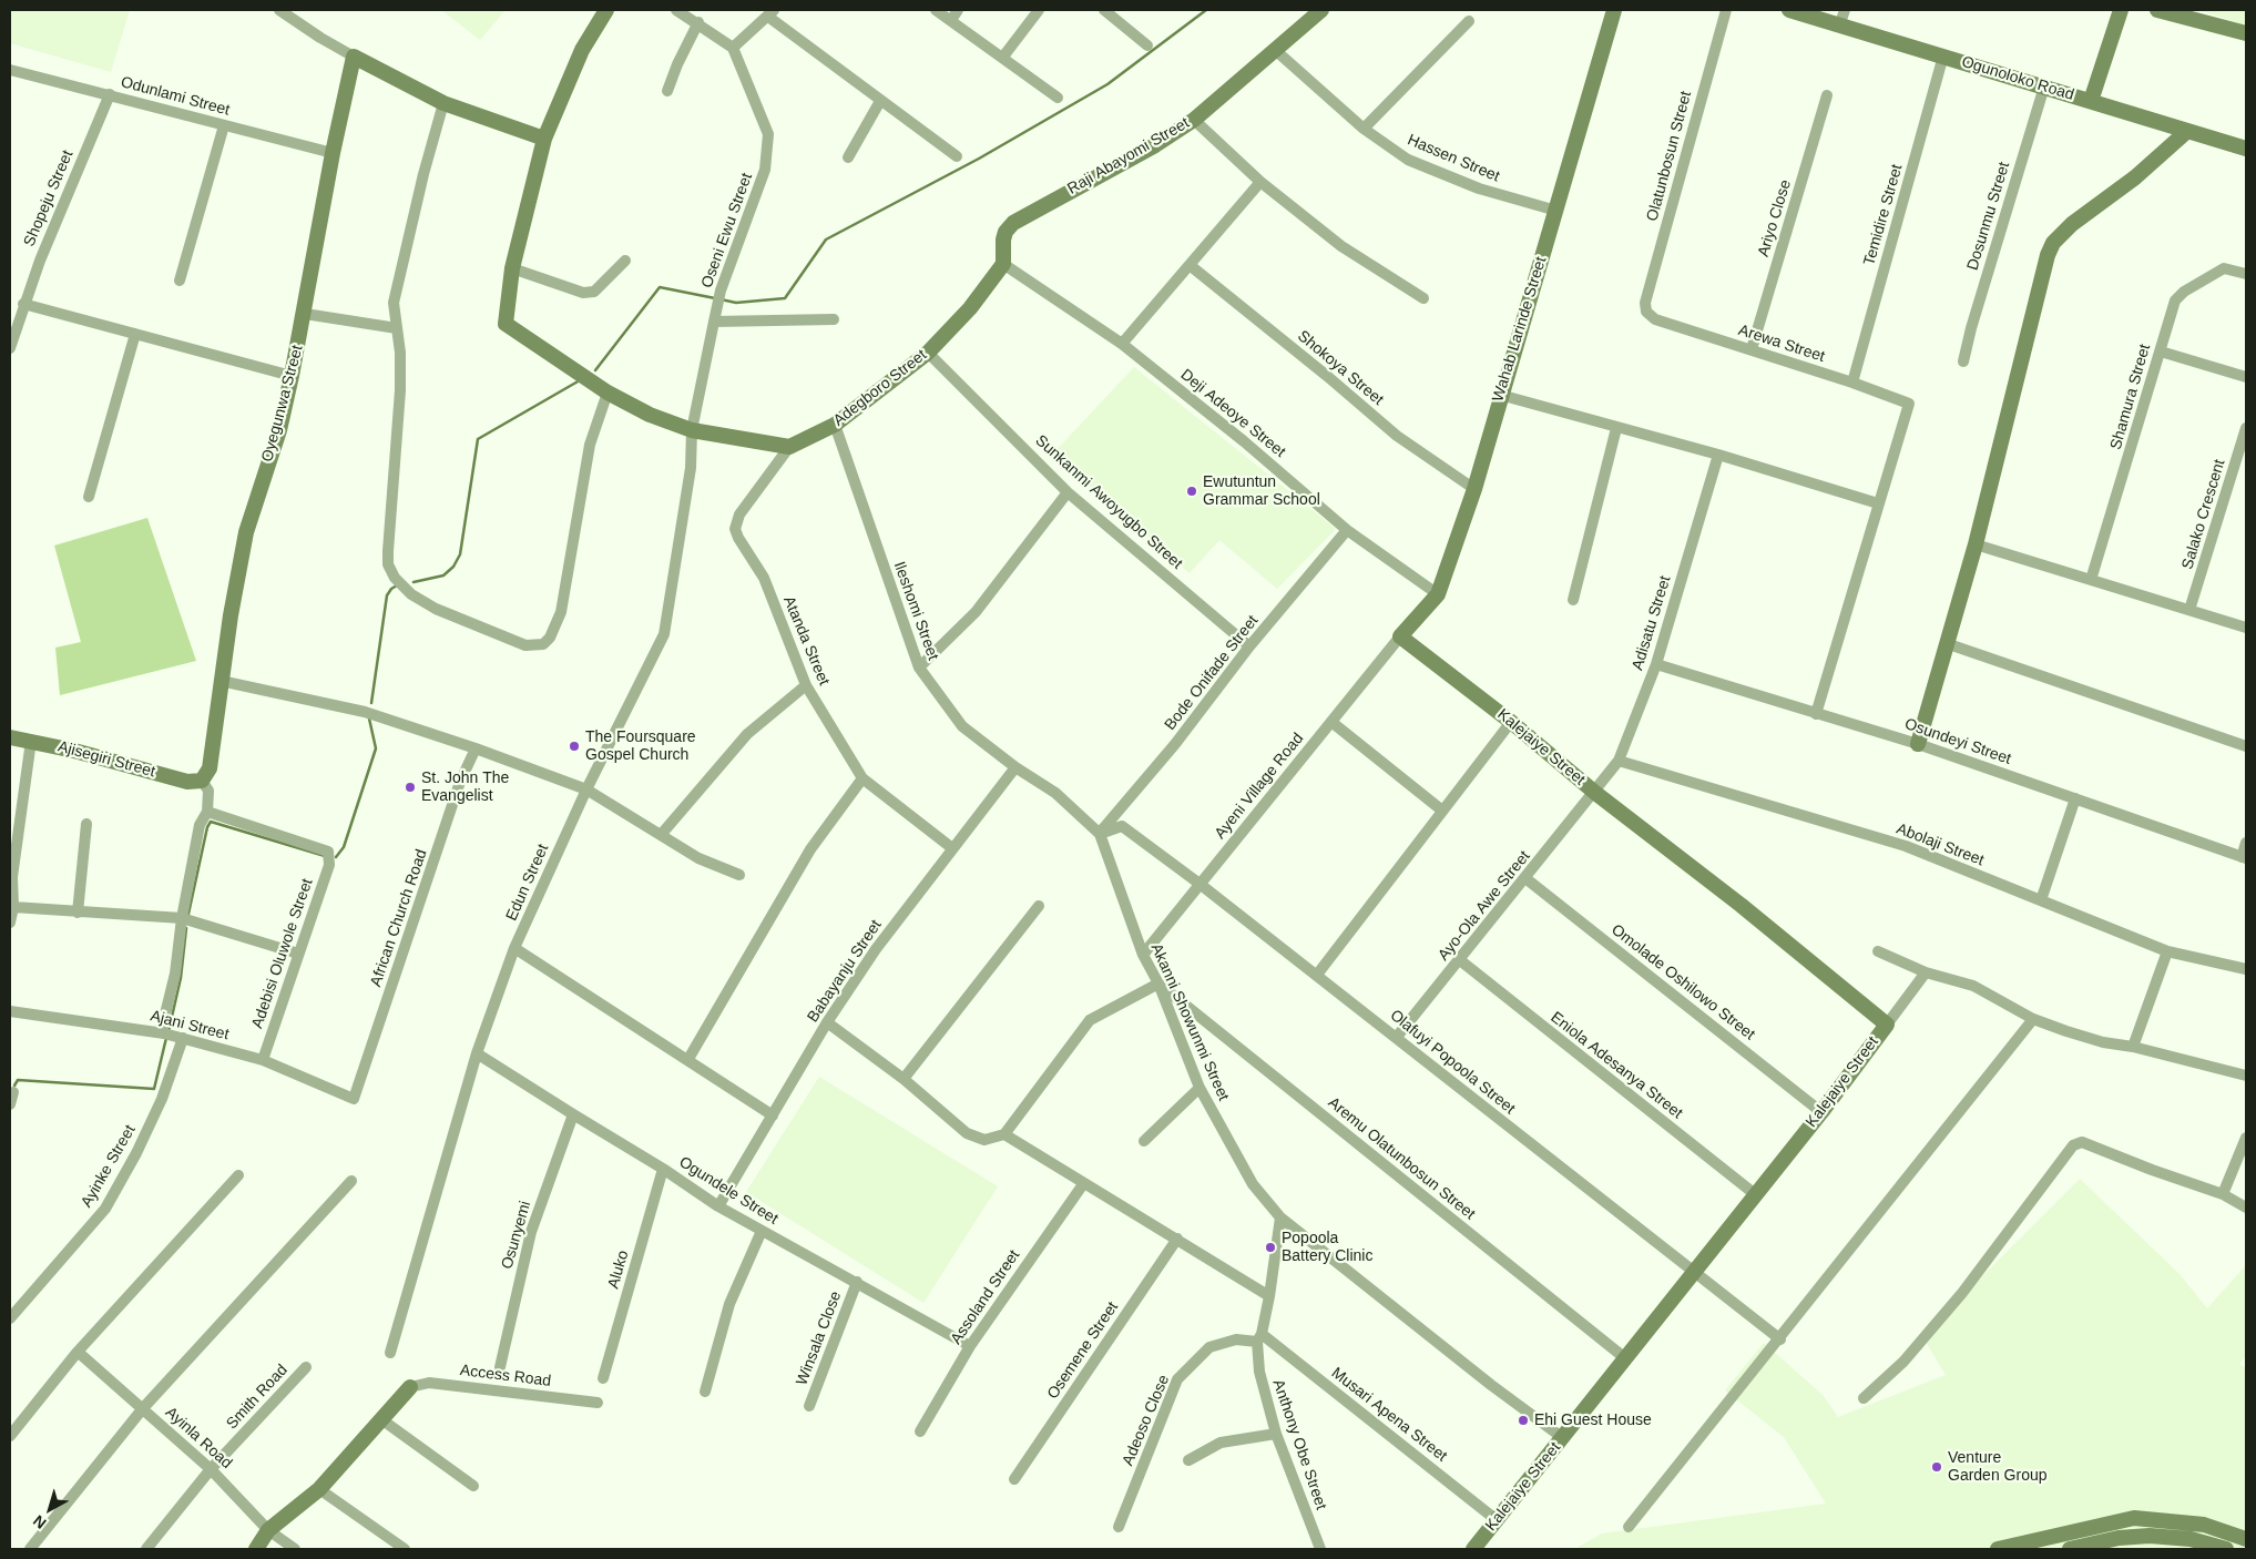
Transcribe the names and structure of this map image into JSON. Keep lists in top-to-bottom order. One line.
{"streets":{"street":["Ogunoloko Road","Odunlami Street","Raji Abayomi Street","Olatunbosun Street","Hassen Street","Shopeju Street","Temidire Street","Dosunmu Street","Ariyo Close","Oseni Ewu Street","Wahab Larinde Street","Arewa Street","Shokoya Street","Adegboro Street","Shamura Street","Oyegunwa Street","Deji Adeoye Street","Sunkanmi Awoyugbo Street","Salako Crescent","Ileshomi Street","Adisatu Street","Atanda Street","Bode Onifade Street","Osundeyi Street","Kalejaiye Street","Ajisegiri Street","Ayeni Village Road","Abolaji Street","Edun Street","Ayo-Ola Awe Street","African Church Road","Adebisi Oluwole Street","Babayanju Street","Omolade Oshilowo Street","Akanni Showunmi Street","Ajani Street","Olafuyi Popoola Street","Eniola Adesanya Street","Aremu Olatunbosun Street","Ayinke Street","Ogundele Street","Osunyemi","Aluko","Assoland Street","Winsala Close","Osemene Street","Access Road","Smith Road","Musari Apena Street","Adeoso Close","Ayinla Road","Anthony Obe Street"]},"crossings":[["Ogunoloko Road","Temidire Street"],["Ogunoloko Road","Dosunmu Street"],["Odunlami Street","Shopeju Street"],["Odunlami Street","Oyegunwa Street"],["Raji Abayomi Street","Hassen Street"],["Raji Abayomi Street","Adegboro Street"],["Raji Abayomi Street","Deji Adeoye Street"],["Olatunbosun Street","Arewa Street"],["Hassen Street","Wahab Larinde Street"],["Temidire Street","Arewa Street"],["Ariyo Close","Arewa Street"],["Oseni Ewu Street","Edun Street"],["Wahab Larinde Street","Shokoya Street"],["Wahab Larinde Street","Deji Adeoye Street"],["Wahab Larinde Street","Kalejaiye Street"],["Wahab Larinde Street","Ayeni Village Road"],["Adegboro Street","Deji Adeoye Street"],["Adegboro Street","Sunkanmi Awoyugbo Street"],["Adegboro Street","Ileshomi Street"],["Adegboro Street","Atanda Street"],["Oyegunwa Street","Ajisegiri Street"],["Deji Adeoye Street","Bode Onifade Street"],["Sunkanmi Awoyugbo Street","Bode Onifade Street"],["Ileshomi Street","Bode Onifade Street"],["Ileshomi Street","Babayanju Street"],["Ileshomi Street","Akanni Showunmi Street"],["Ileshomi Street","Olafuyi Popoola Street"],["Adisatu Street","Osundeyi Street"],["Adisatu Street","Kalejaiye Street"],["Adisatu Street","Abolaji Street"],["Adisatu Street","Ayo-Ola Awe Street"],["Atanda Street","Babayanju Street"],["Bode Onifade Street","Akanni Showunmi Street"],["Bode Onifade Street","Olafuyi Popoola Street"],["Kalejaiye Street","Ayeni Village Road"],["Kalejaiye Street","Ayo-Ola Awe Street"],["Kalejaiye Street","Omolade Oshilowo Street"],["Kalejaiye Street","Akanni Showunmi Street"],["Kalejaiye Street","Olafuyi Popoola Street"],["Kalejaiye Street","Eniola Adesanya Street"],["Kalejaiye Street","Aremu Olatunbosun Street"],["Kalejaiye Street","Musari Apena Street"],["Ayeni Village Road","Akanni Showunmi Street"],["Ayeni Village Road","Olafuyi Popoola Street"],["Edun Street","Ogundele Street"],["Ayo-Ola Awe Street","Omolade Oshilowo Street"],["Ayo-Ola Awe Street","Olafuyi Popoola Street"],["Ayo-Ola Awe Street","Eniola Adesanya Street"],["African Church Road","Ajani Street"],["Adebisi Oluwole Street","Ajani Street"],["Adebisi Oluwole Street","Ayinke Street"],["Babayanju Street","Ogundele Street"],["Akanni Showunmi Street","Olafuyi Popoola Street"],["Akanni Showunmi Street","Aremu Olatunbosun Street"],["Akanni Showunmi Street","Anthony Obe Street"],["Ajani Street","Ayinke Street"],["Ogundele Street","Osunyemi"],["Ogundele Street","Aluko"],["Ogundele Street","Assoland Street"],["Ogundele Street","Winsala Close"],["Smith Road","Ayinla Road"],["Musari Apena Street","Adeoso Close"],["Musari Apena Street","Anthony Obe Street"],["Adeoso Close","Anthony Obe Street"]],"places":["Ewutuntun Grammar School","The Foursquare Gospel Church","St. John The Evangelist","Popoola Battery Clinic","Ehi Guest House","Venture Garden Group"],"north":"bottom left"}
